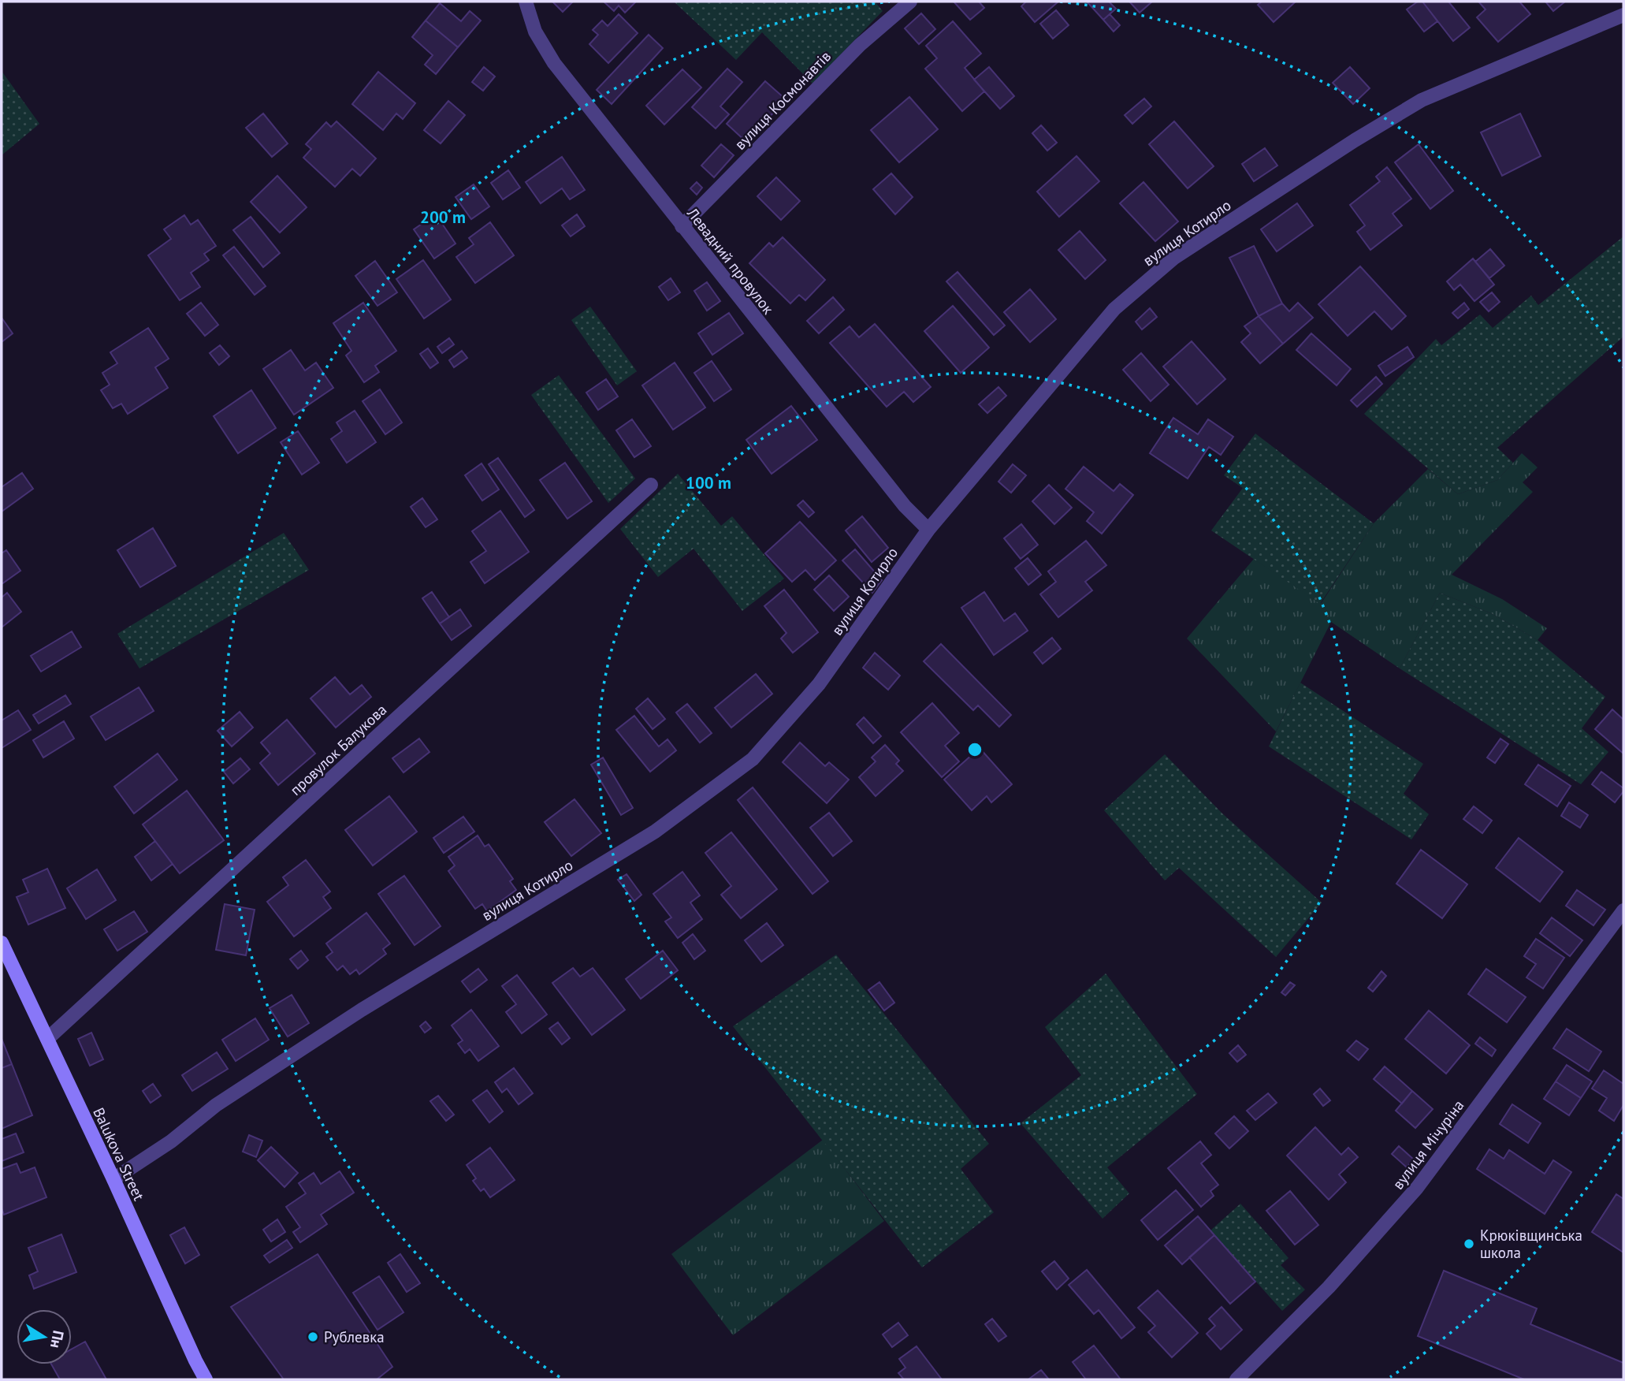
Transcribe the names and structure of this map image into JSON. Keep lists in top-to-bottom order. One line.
{"streets":{"main road":["Balukova Street"],"street":["вулиця Космонавтів","вулиця Котирло","Левадний провулок","провулок Балукова","вулиця Мічуріна"]},"crossings":[["вулиця Космонавтів","Левадний провулок"],["вулиця Котирло","Левадний провулок"],["вулиця Котирло","Balukova Street"],["провулок Балукова","Balukova Street"]],"places":["Крюківщинська школа","Рублевка"],"north":"right","rings":["200 m","100 m"]}
